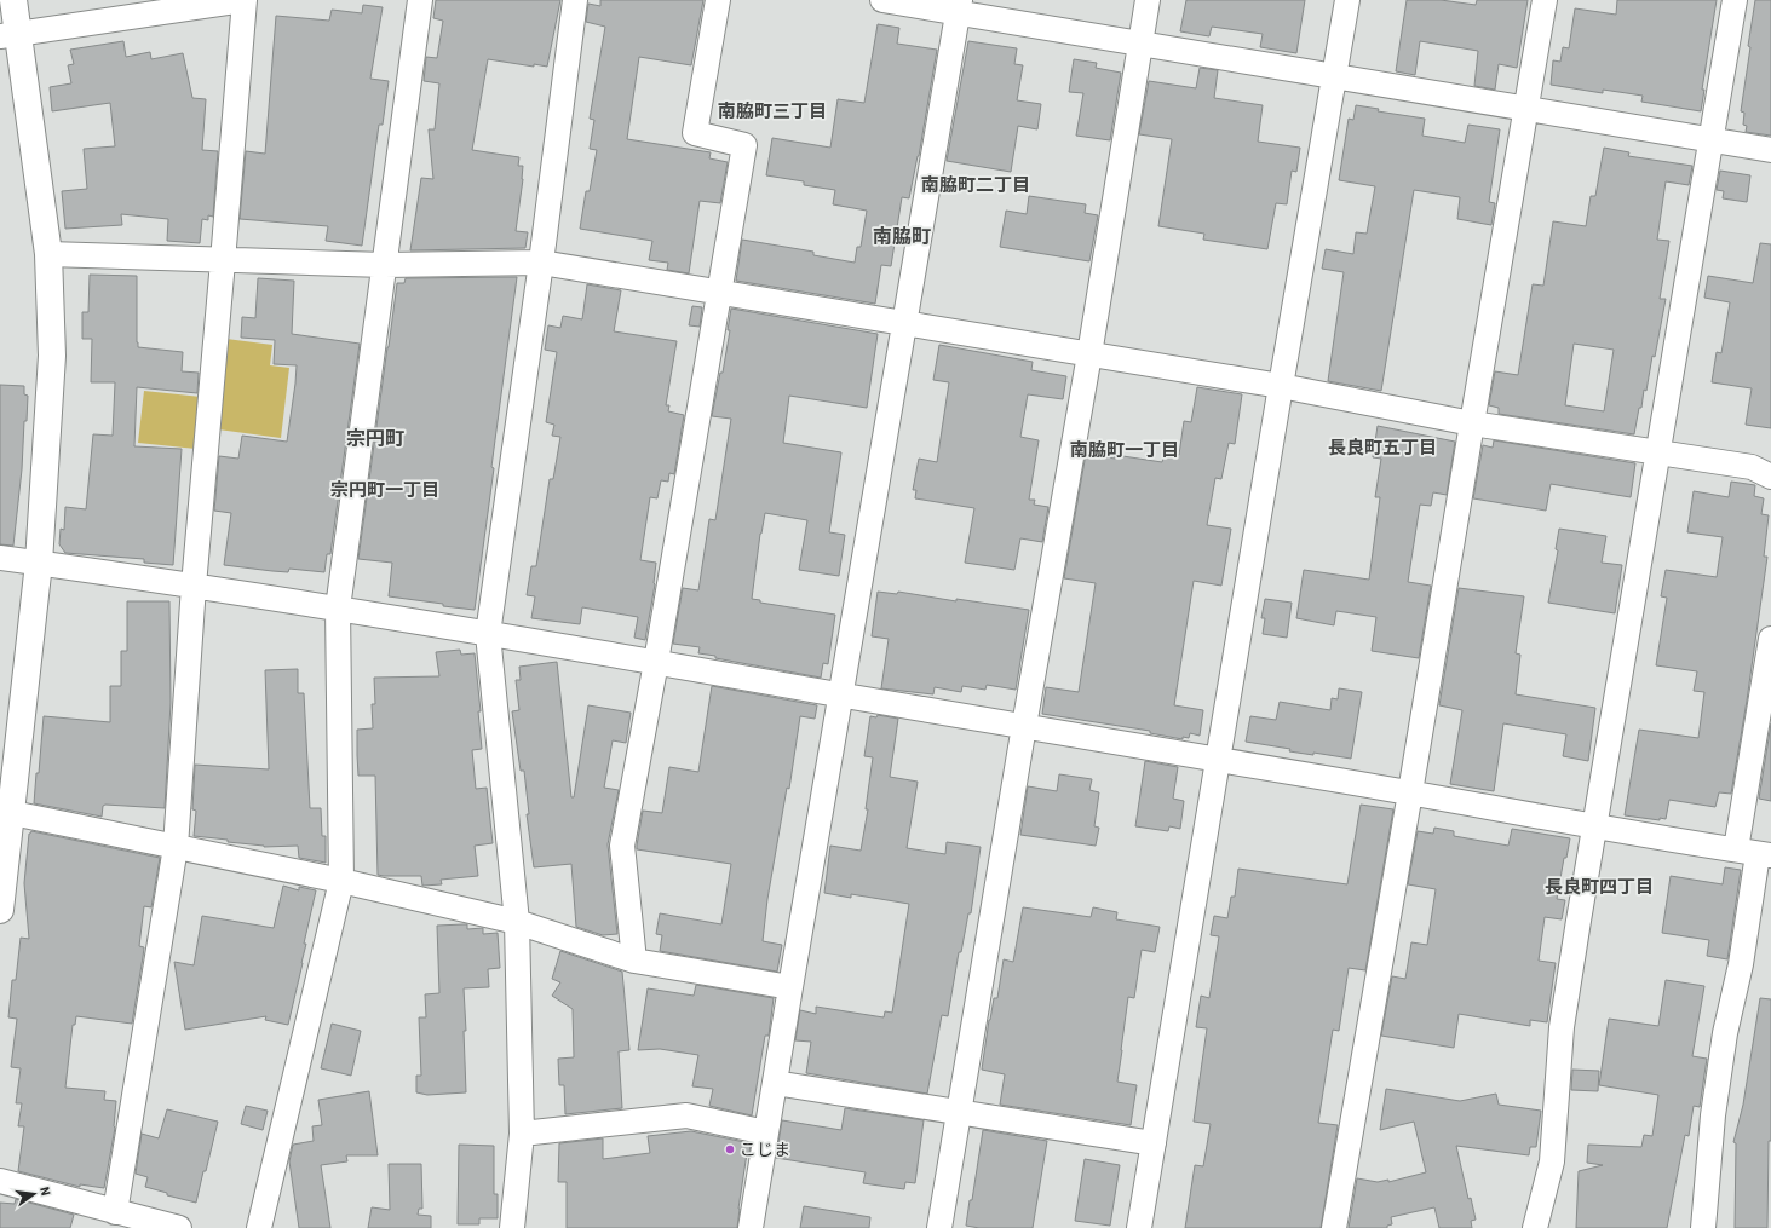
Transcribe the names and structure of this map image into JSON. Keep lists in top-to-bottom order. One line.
{"districts":["南脇町三丁目","南脇町二丁目","南脇町","宗円町","長良町五丁目","南脇町一丁目","宗円町一丁目","長良町四丁目"],"places":["こじま"],"north":"right"}
